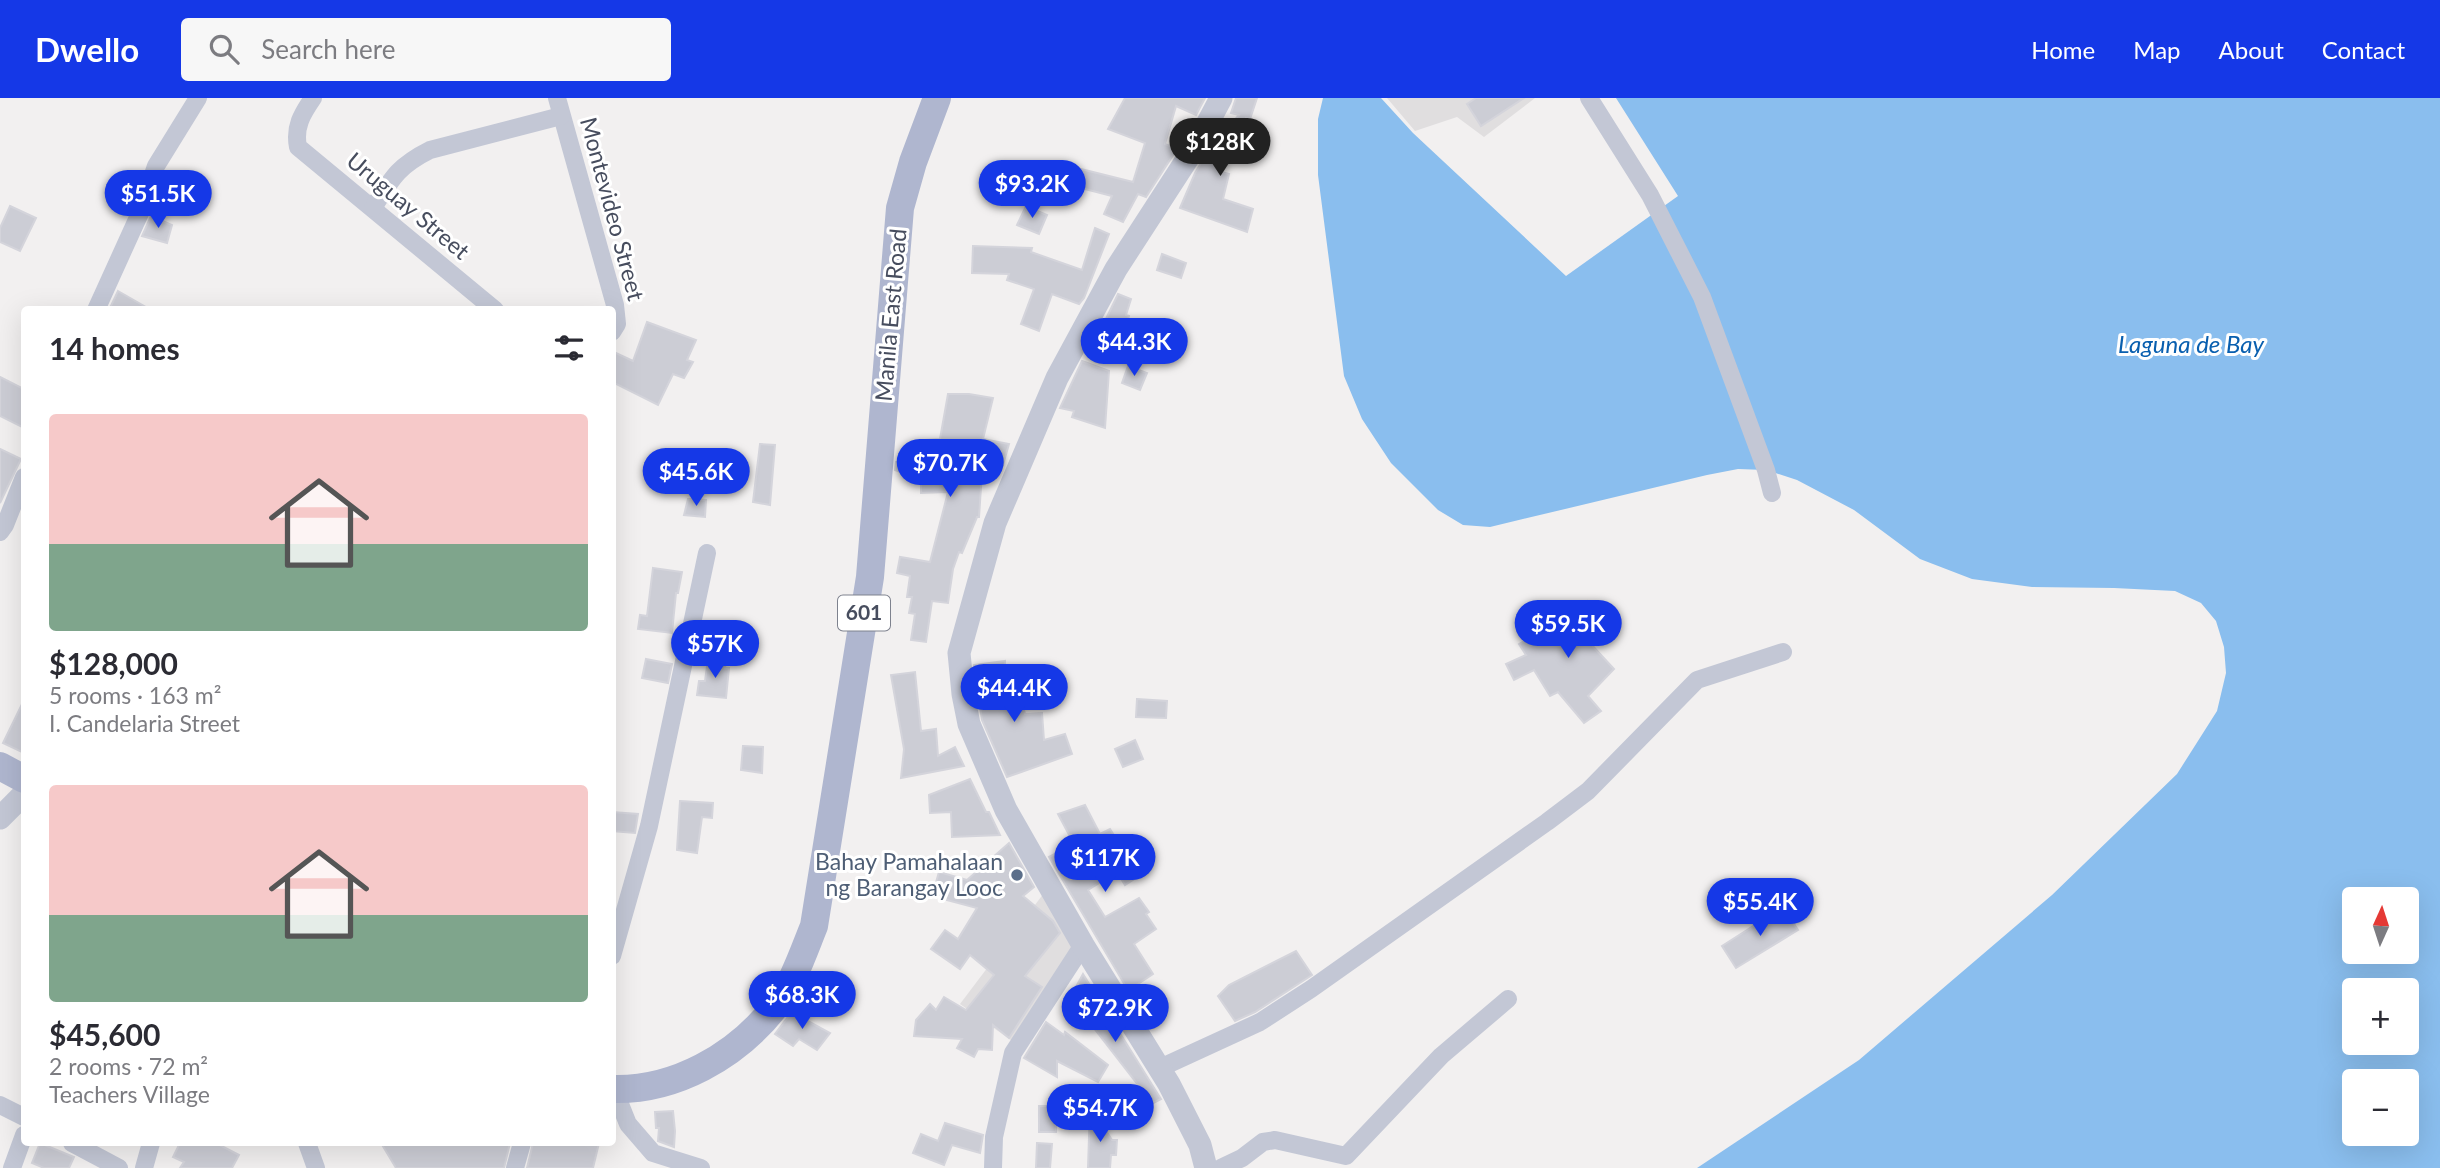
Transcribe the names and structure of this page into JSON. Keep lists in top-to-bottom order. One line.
{"streets":{"main road":["Manila East Road","601"],"street":["Uruguay Street","Montevideo Street"]},"water":["Laguna de Bay"],"places":["Bahay Pamahalaan ng Barangay Looc"],"north":"top","page":{"header":"Dwello","search":"Search here","nav":["Home","Map","About","Contact"],"price":["$128K","$93.2K","$51.5K","$44.3K","$70.7K","$45.6K","$59.5K","$57K","$44.4K","$117K","$55.4K","$68.3K","$72.9K","$54.7K"],"heading":"14 homes","list":[{"name":"$128,000","note":"5 rooms · 163 m² · I. Candelaria Street"},{"name":"$45,600","note":"2 rooms · 72 m² · Teachers Village"}],"map_buttons":["+","−"]}}
